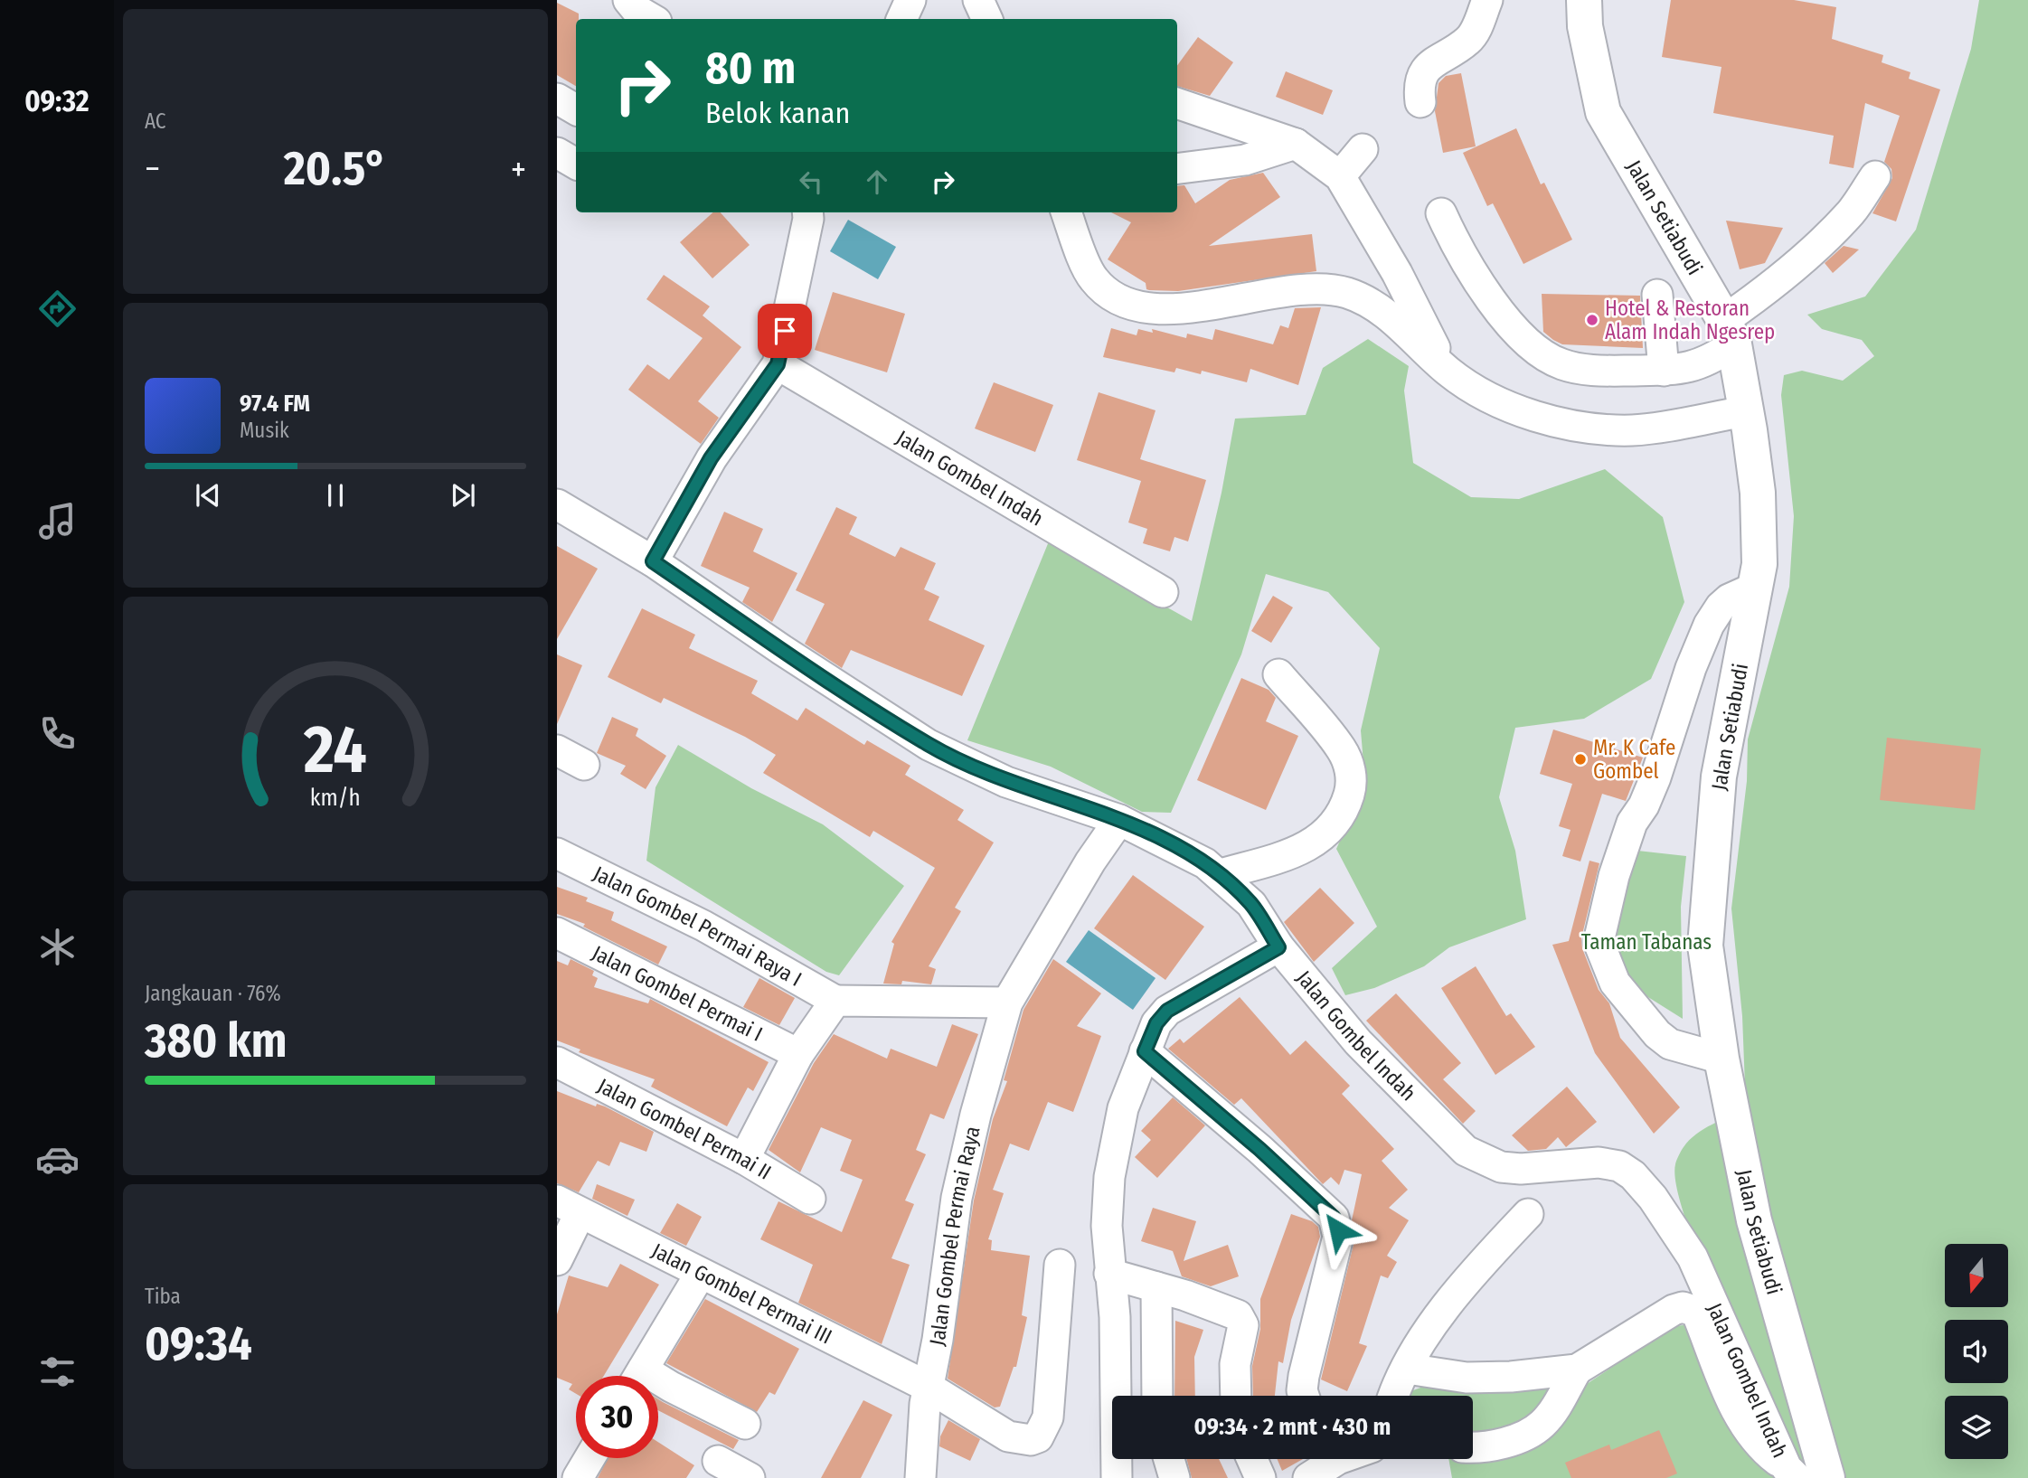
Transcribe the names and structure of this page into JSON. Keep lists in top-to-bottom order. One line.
{"streets":{"highway":["Jalan Setiabudi"],"street":["Jalan Gombel Indah","Jalan Gombel Permai Raya I","Jalan Gombel Permai I","Jalan Gombel Permai II","Jalan Gombel Permai Raya","Jalan Gombel Permai III"]},"crossings":[["Jalan Gombel Indah","Jalan Gombel Permai Raya"],["Jalan Gombel Permai Raya","Jalan Gombel Permai III"]],"parks":["Taman Tabanas"],"places":["Hotel & Restoran Alam Indah Ngesrep","Mr. K Cafe Gombel"],"north":"bottom","page":{"tabs":"09:32","tile":["AC",["Jangkauan · 76%","380 km"],["Tiba","09:34"]],"turn":["80 m","Belok kanan"],"heat":["−","20.5°","+"],"song":["97.4 FM","Musik"],"limit":"30","trip":"09:34 · 2 mnt · 430 m","gauge":["24","km/h"]}}
